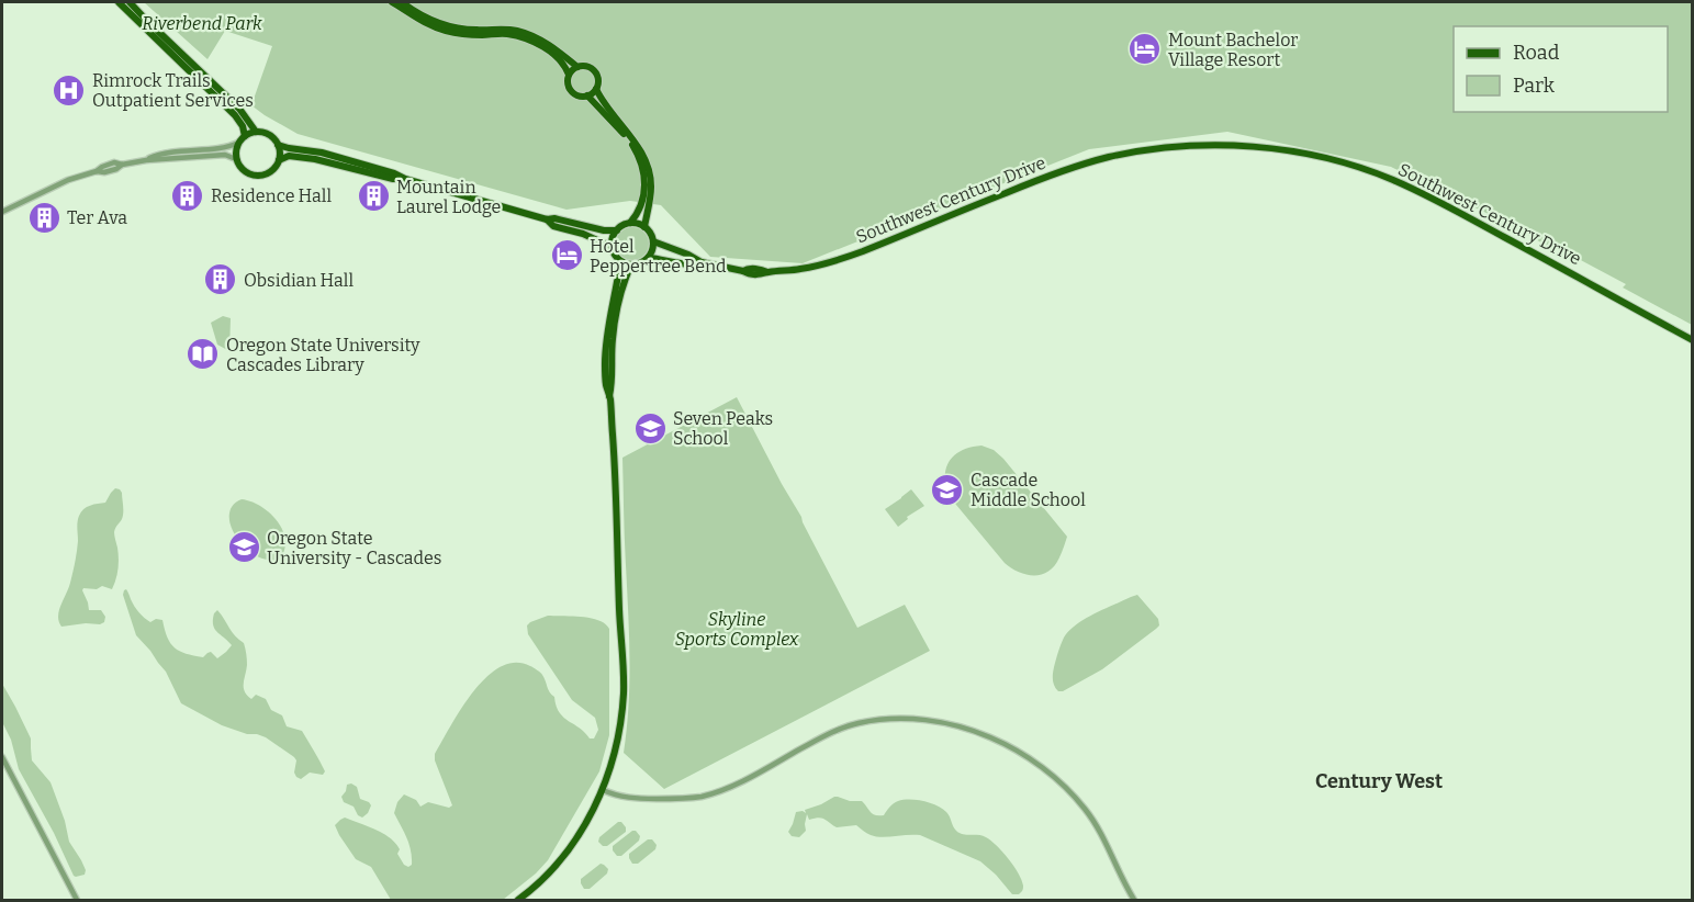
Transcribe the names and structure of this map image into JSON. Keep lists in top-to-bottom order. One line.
{"streets":{"main road":["Southwest Century Drive"]},"districts":["Century West"],"parks":["Riverbend Park","Skyline Sports Complex"],"places":{"hotel":["Mount Bachelor Village Resort","Hotel Peppertree Bend"],"hospital":["Rimrock Trails Outpatient Services"],"building":["Residence Hall","Mountain Laurel Lodge","Ter Ava","Obsidian Hall"],"library":["Oregon State University Cascades Library"],"school or university":["Seven Peaks School","Cascade Middle School","Oregon State University - Cascades"]},"legend":["Road","Park"]}
